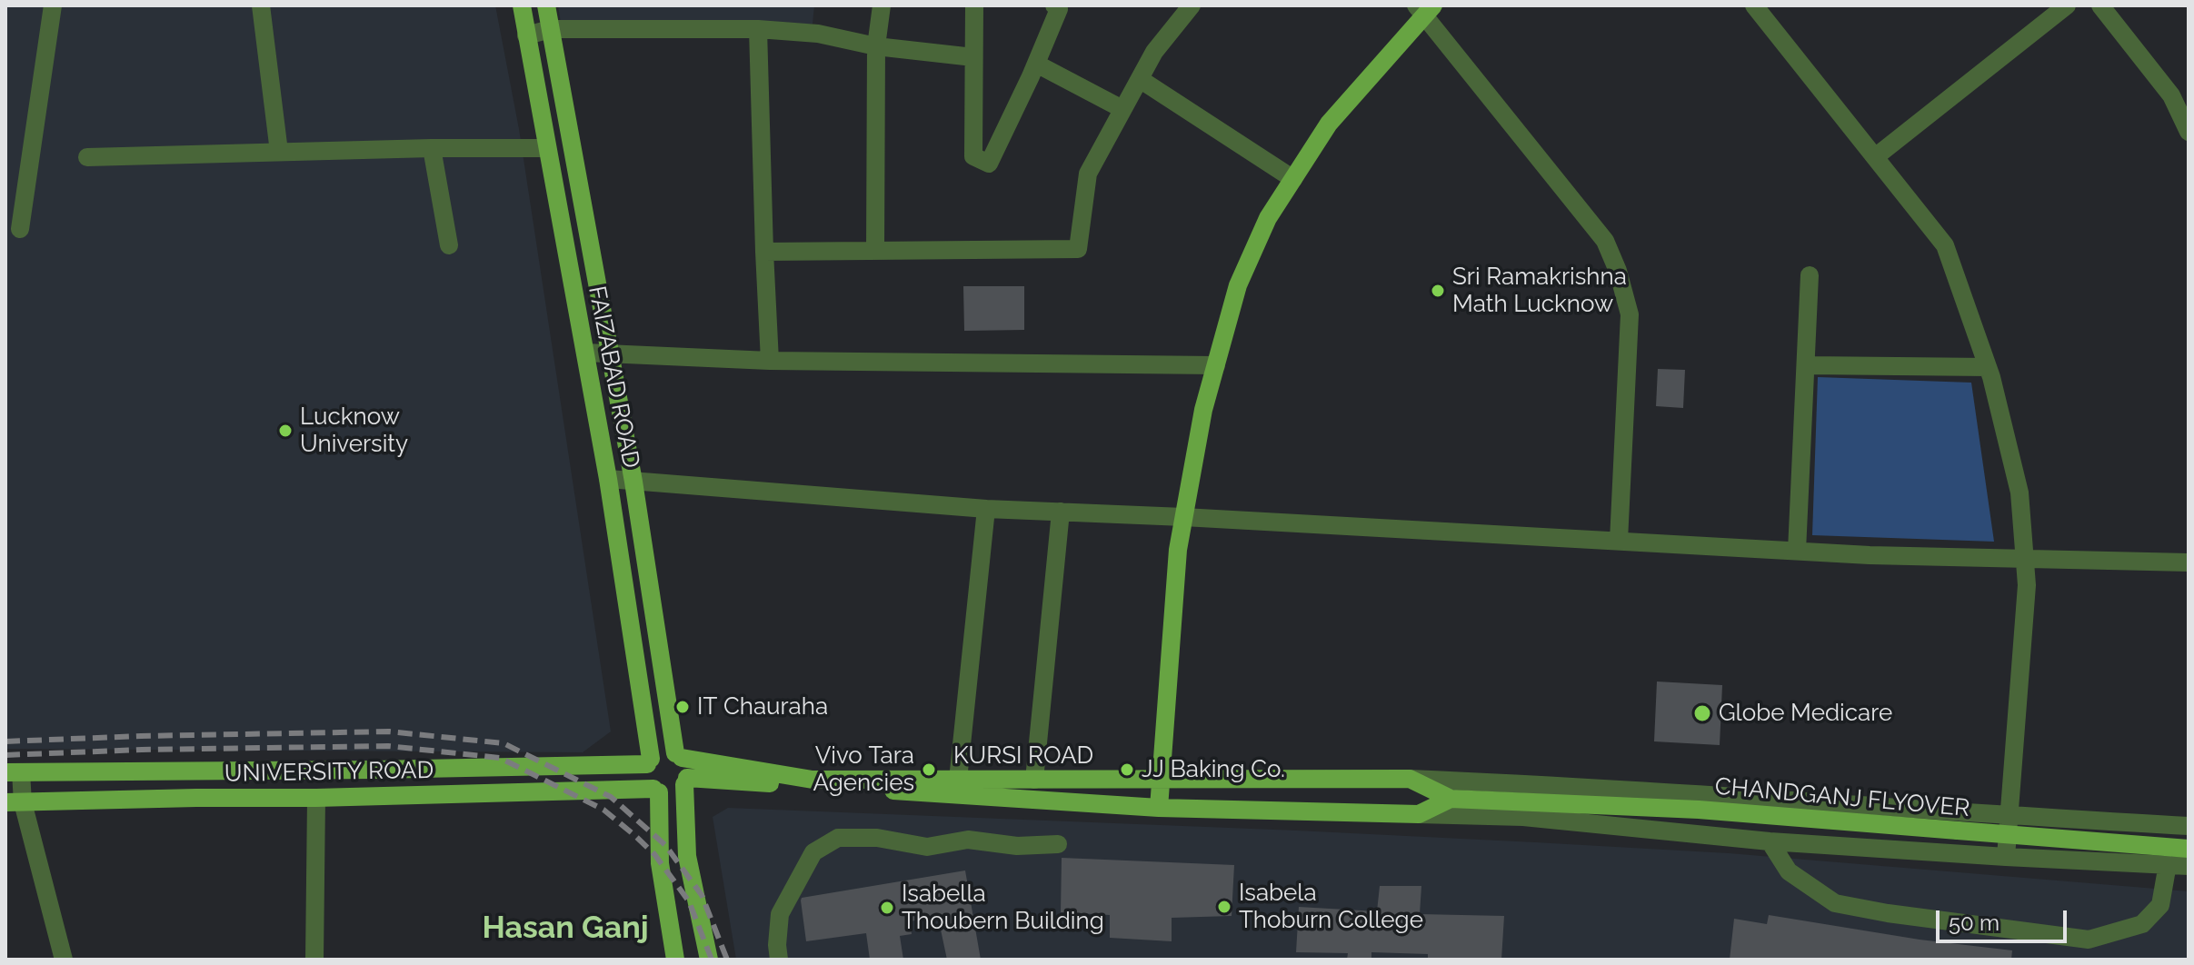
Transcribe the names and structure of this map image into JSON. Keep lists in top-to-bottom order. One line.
{"streets":{"main road":["FAIZABAD ROAD","KURSI ROAD","UNIVERSITY ROAD","CHANDGANJ FLYOVER"]},"crossings":[["FAIZABAD ROAD","KURSI ROAD"],["FAIZABAD ROAD","UNIVERSITY ROAD"],["KURSI ROAD","UNIVERSITY ROAD"],["KURSI ROAD","CHANDGANJ FLYOVER"]],"districts":["Hasan Ganj"],"places":["Sri Ramakrishna Math Lucknow","Lucknow University","IT Chauraha","Globe Medicare","Vivo Tara Agencies","JJ Baking Co.","Isabela Thoburn College","Isabella Thoubern Building"],"scale_bar":"50 m"}
